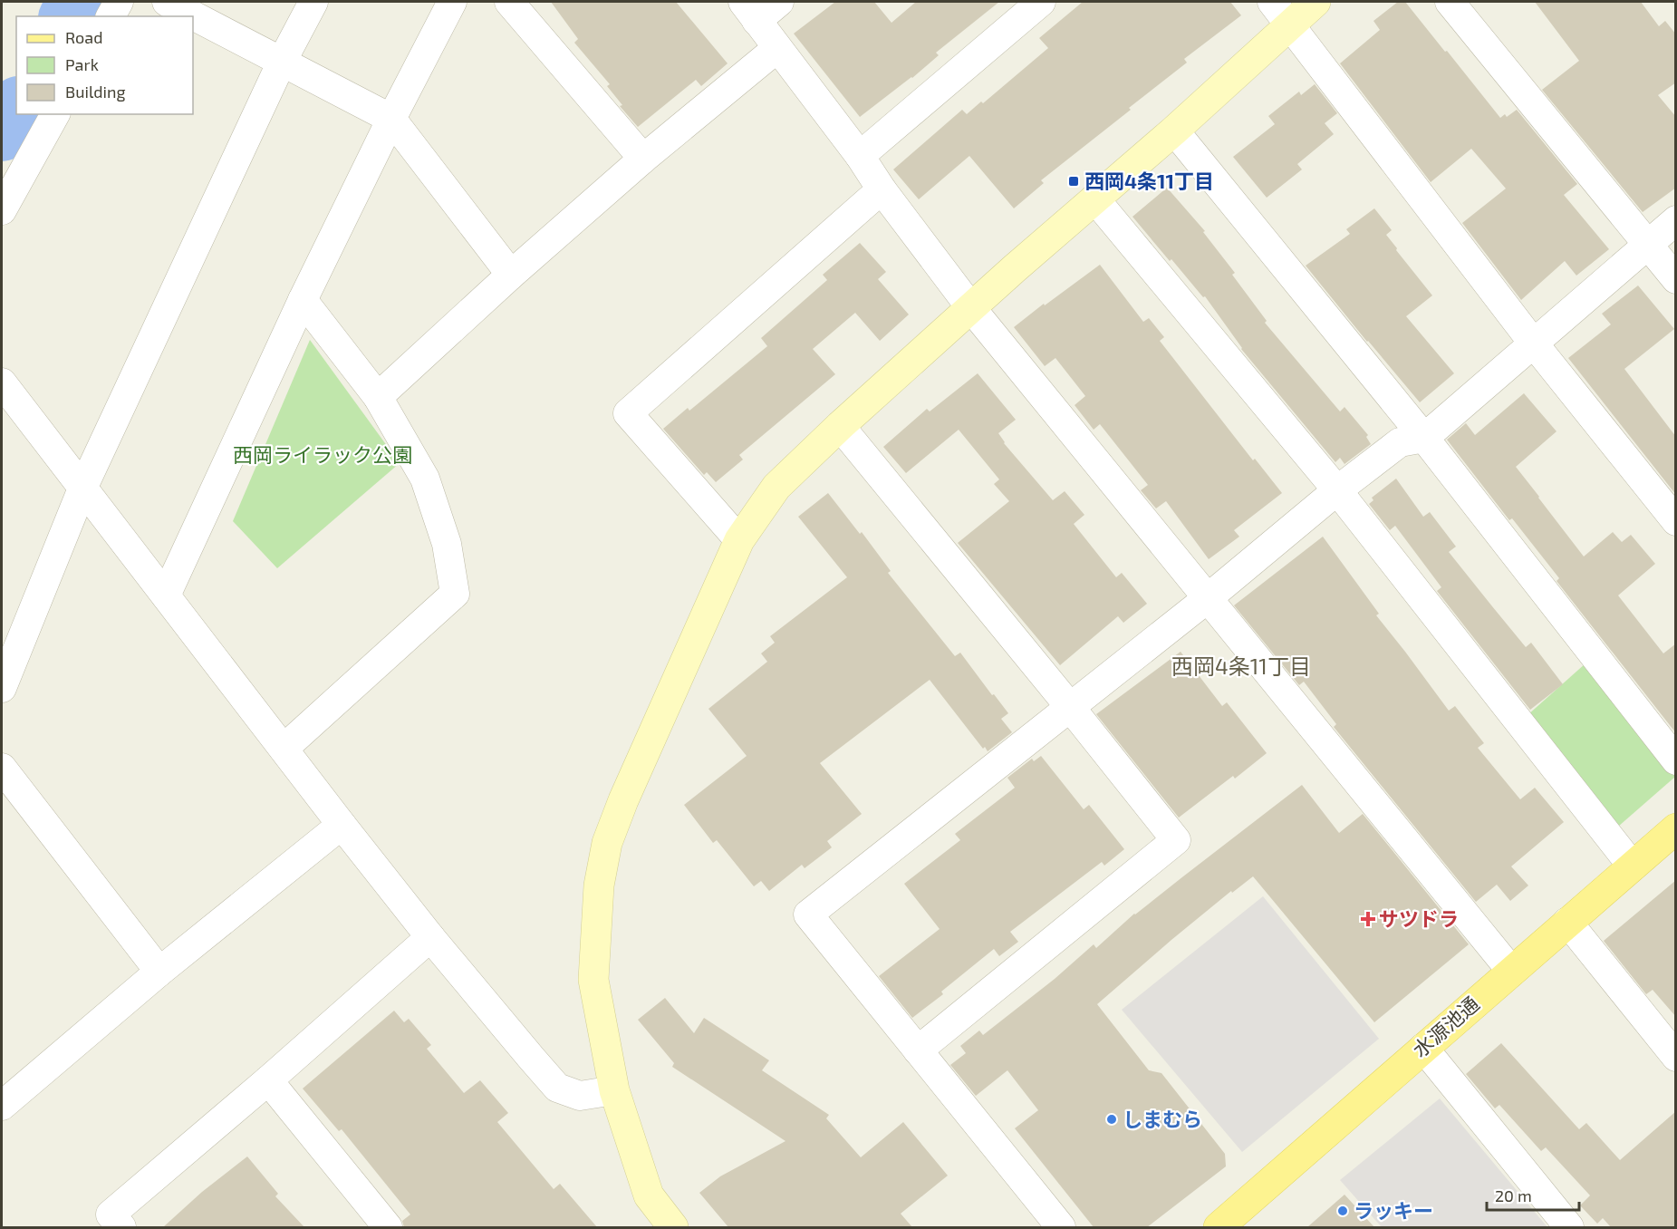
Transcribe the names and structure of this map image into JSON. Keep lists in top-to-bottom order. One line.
{"streets":{"main road":["水源池通"]},"districts":["西岡4条11丁目"],"parks":["西岡ライラック公園"],"places":{"transit":["西岡4条11丁目"],"health":["サツドラ"],"other":["しまむら","ラッキー"]},"legend":["Road","Park","Building"],"scale_bar":"20 m"}
